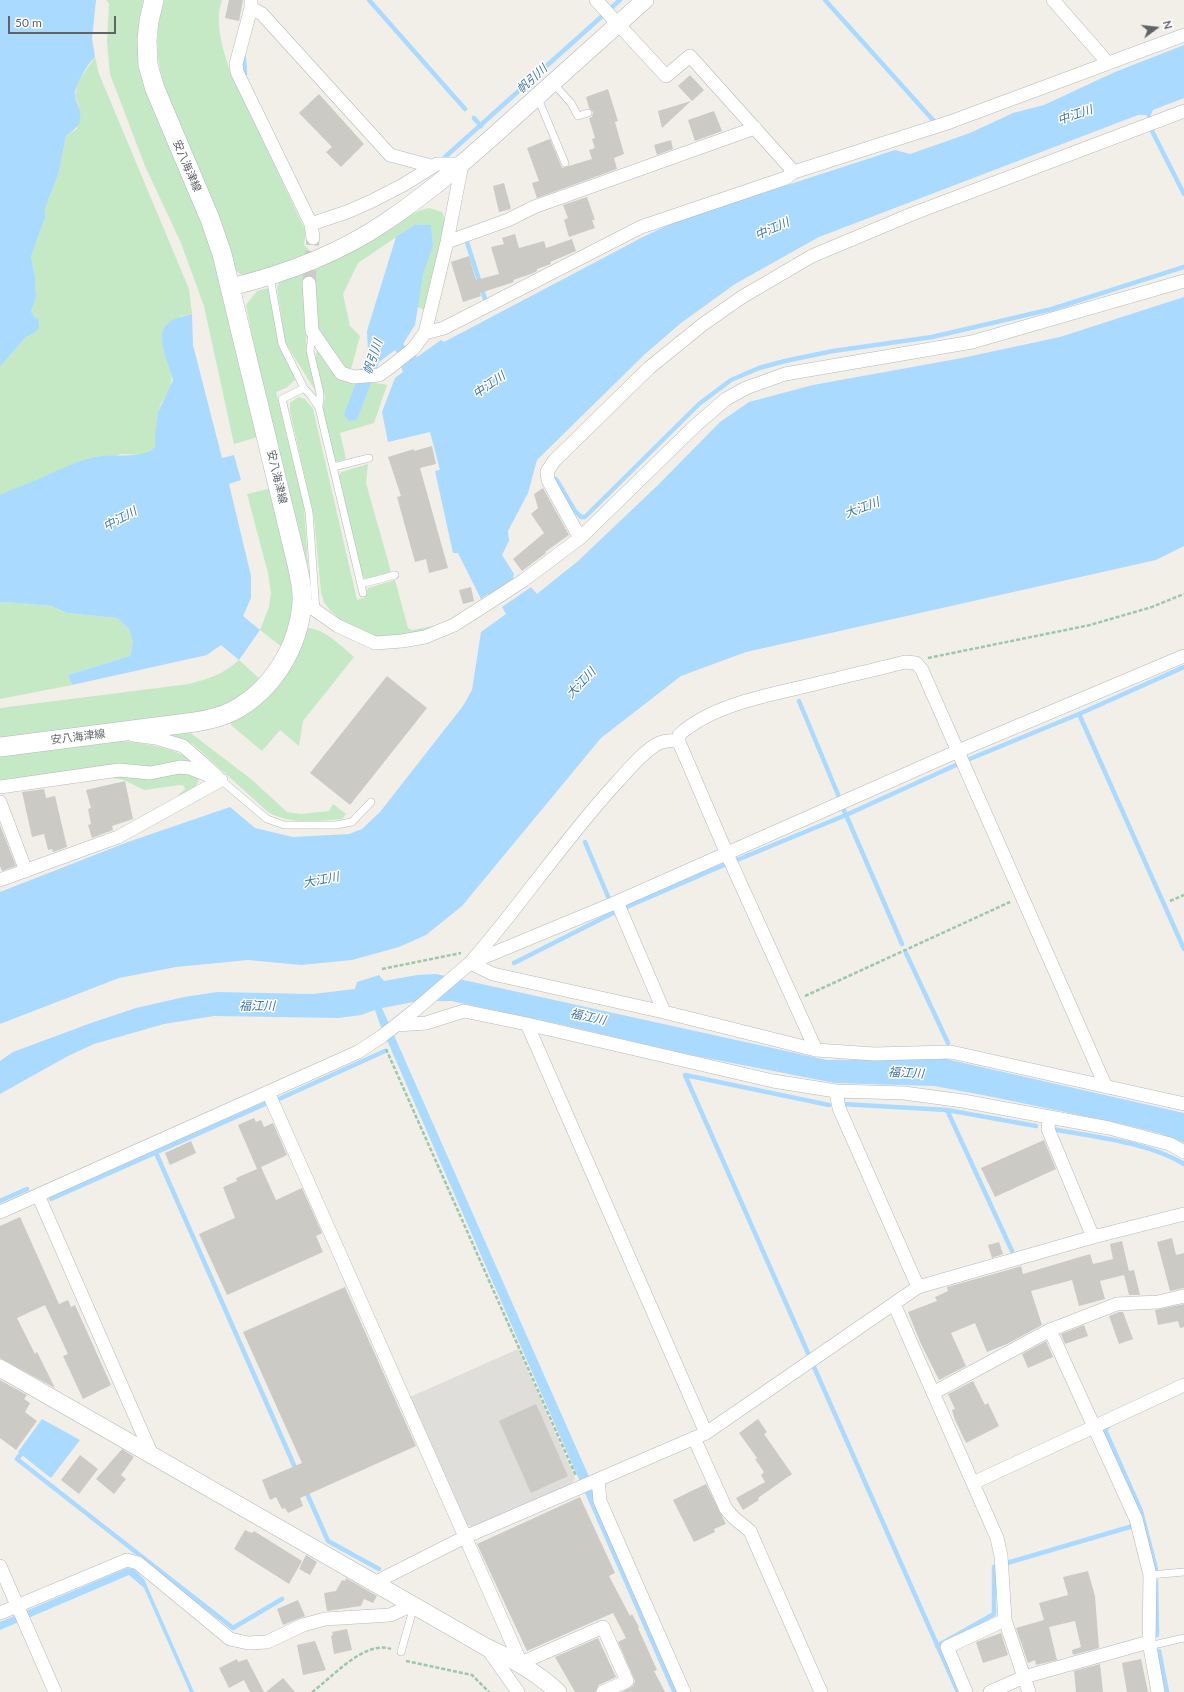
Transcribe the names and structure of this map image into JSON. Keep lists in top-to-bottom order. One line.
{"streets":{"main road":["安八海津線"]},"water":["帆引川","中江川","大江川","福江川"],"scale_bar":"50 m","north":"right"}
